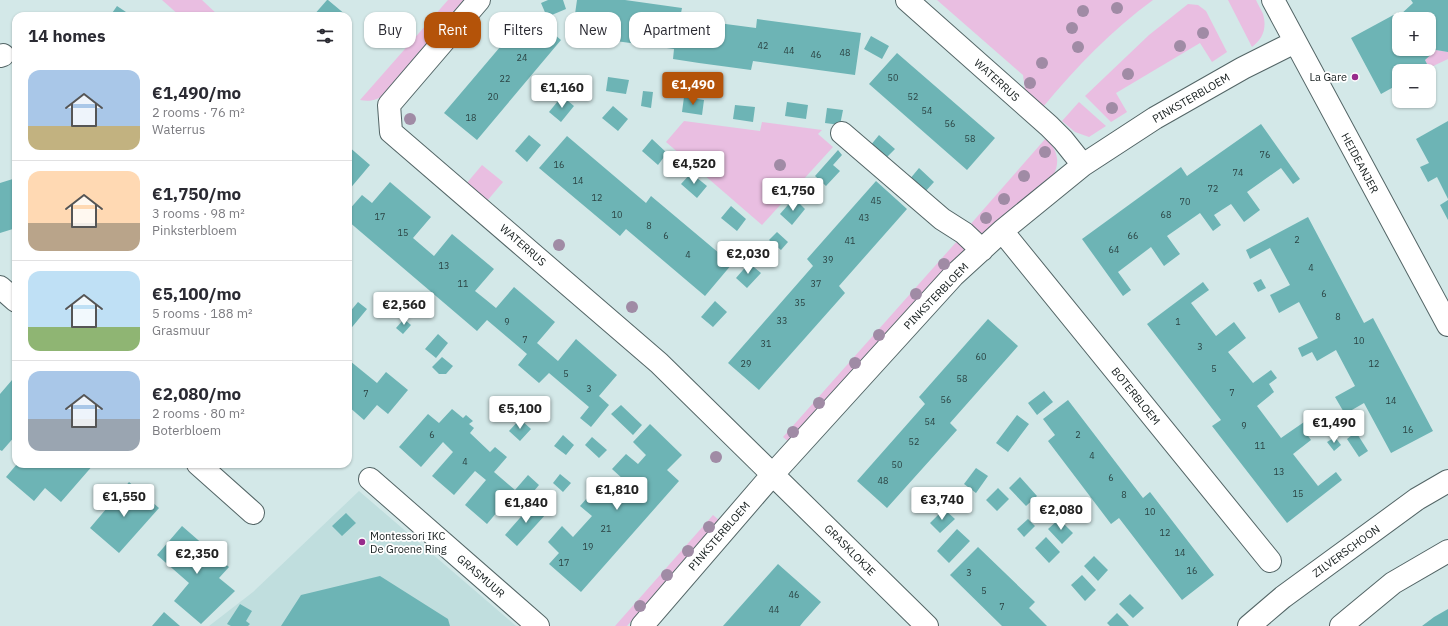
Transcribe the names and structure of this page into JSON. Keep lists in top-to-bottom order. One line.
{"streets":{"street":["WATERRUS","PINKSTERBLOEM","HEIDEANJER","BOTERBLOEM","GRASKLOKJE","ZILVERSCHOON","GRASMUUR"]},"crossings":[["WATERRUS","PINKSTERBLOEM"],["WATERRUS","GRASKLOKJE"],["PINKSTERBLOEM","HEIDEANJER"],["PINKSTERBLOEM","BOTERBLOEM"],["PINKSTERBLOEM","GRASKLOKJE"]],"places":["La Gare","Montessori IKC De Groene Ring"],"house_numbers":["42","44","48","46","24","50","22","20","52","54","18","56","58","76","16","74","14","72","12","45","70","10","68","17","43","8","15","6","66","2","41","64","4","39","13","4","11","37","6","35","8","33","9","1","7","10","31","3","60","29","12","5","5","58","3","7","7","56","14","54","9","16","6","2","52","11","4","4","50","13","6","48","15","8","10","21","12","19","14","17","16","3","5","46","7","44"],"page":{"map_buttons":["+","−"],"chip":["Buy","Rent","Filters","New","Apartment"],"heading":"14 homes","list":[{"name":"€1,490/mo","note":"2 rooms · 76 m² · Waterrus"},{"name":"€1,750/mo","note":"3 rooms · 98 m² · Pinksterbloem"},{"name":"€5,100/mo","note":"5 rooms · 188 m² · Grasmuur"},{"name":"€2,080/mo","note":"2 rooms · 80 m² · Boterbloem"}],"price":["€1,490","€1,160","€4,520","€1,750","€2,030","€2,560","€5,100","€1,490","€1,810","€1,550","€3,740","€1,840","€2,080","€2,350"]}}
